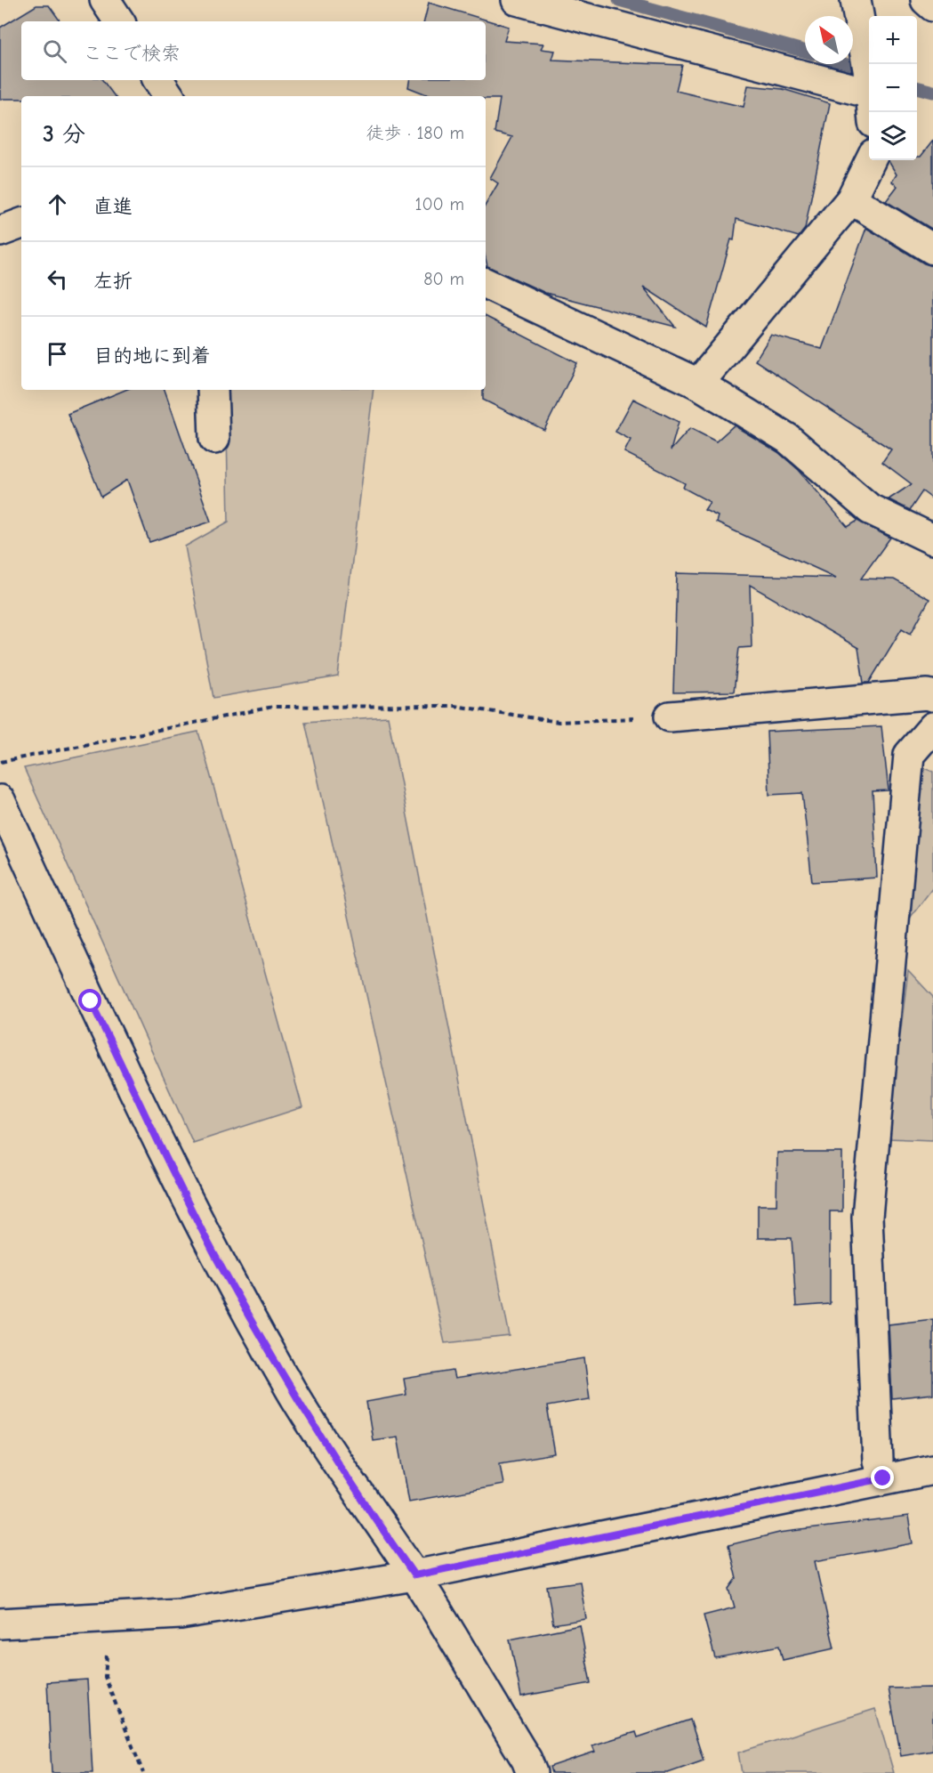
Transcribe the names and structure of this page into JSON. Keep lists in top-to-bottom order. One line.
{"north":"top left","page":{"map_buttons":["+","−"],"search":"ここで検索","heading":["3 分","徒歩 · 180 m"],"list":[["直進","100 m"],["左折","80 m"],"目的地に到着"]}}
